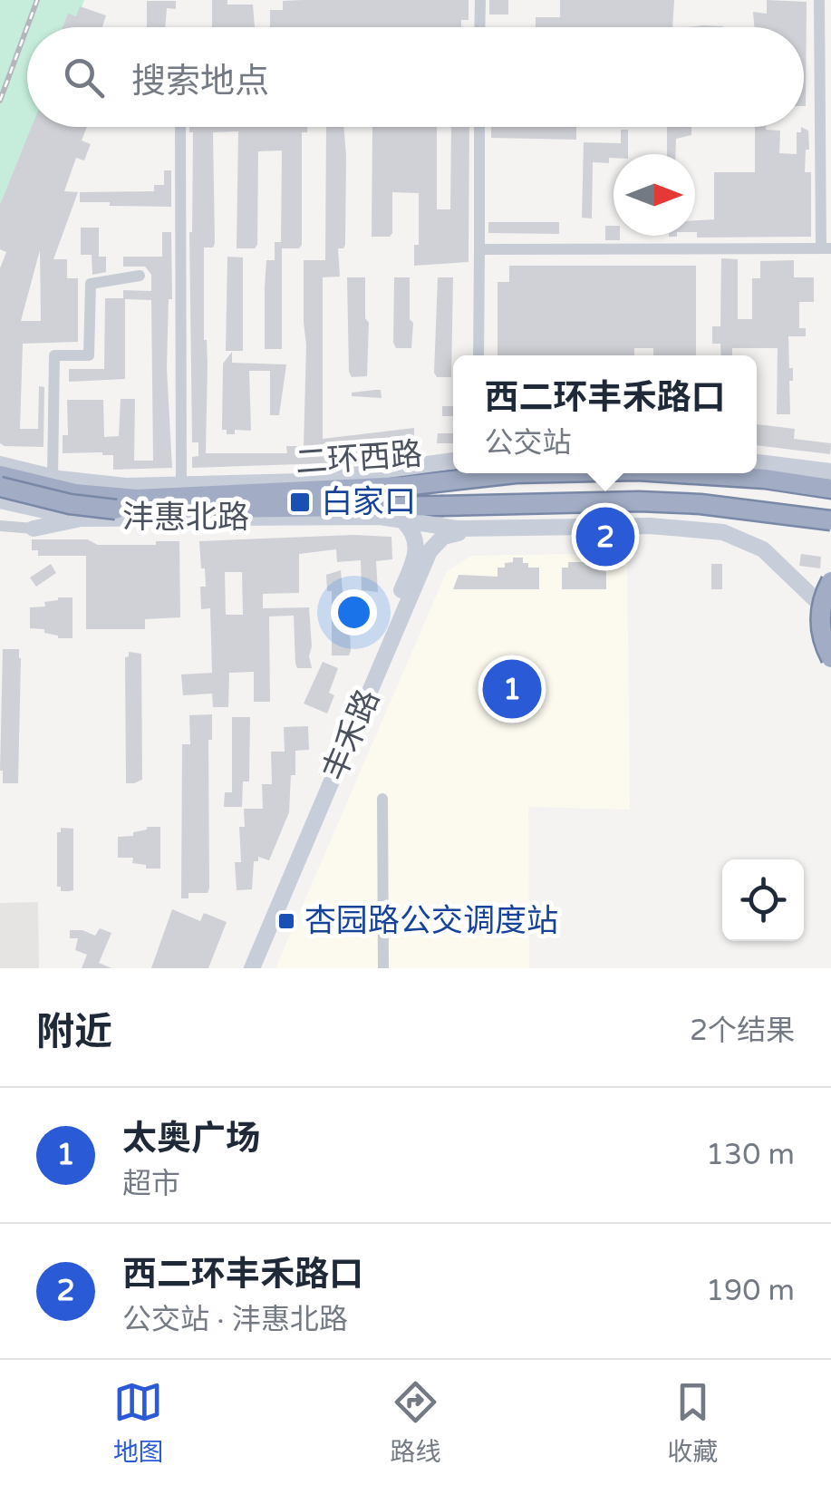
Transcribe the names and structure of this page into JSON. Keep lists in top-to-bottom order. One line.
{"streets":{"highway":["二环西路"],"main road":["沣惠北路","丰禾路"]},"crossings":[["二环西路","丰禾路"]],"places":{"transit":["白家口","杏园路公交调度站"]},"north":"right","page":{"search":"搜索地点","popup":["西二环丰禾路口","公交站"],"pins":["2","1"],"heading":["附近","2个结果"],"list":[{"mark":"1","name":"太奥广场","note":"超市","value":"130 m"},{"mark":"2","name":"西二环丰禾路口","note":"公交站 · 沣惠北路","value":"190 m"}],"nav":["地图","路线","收藏"]}}
